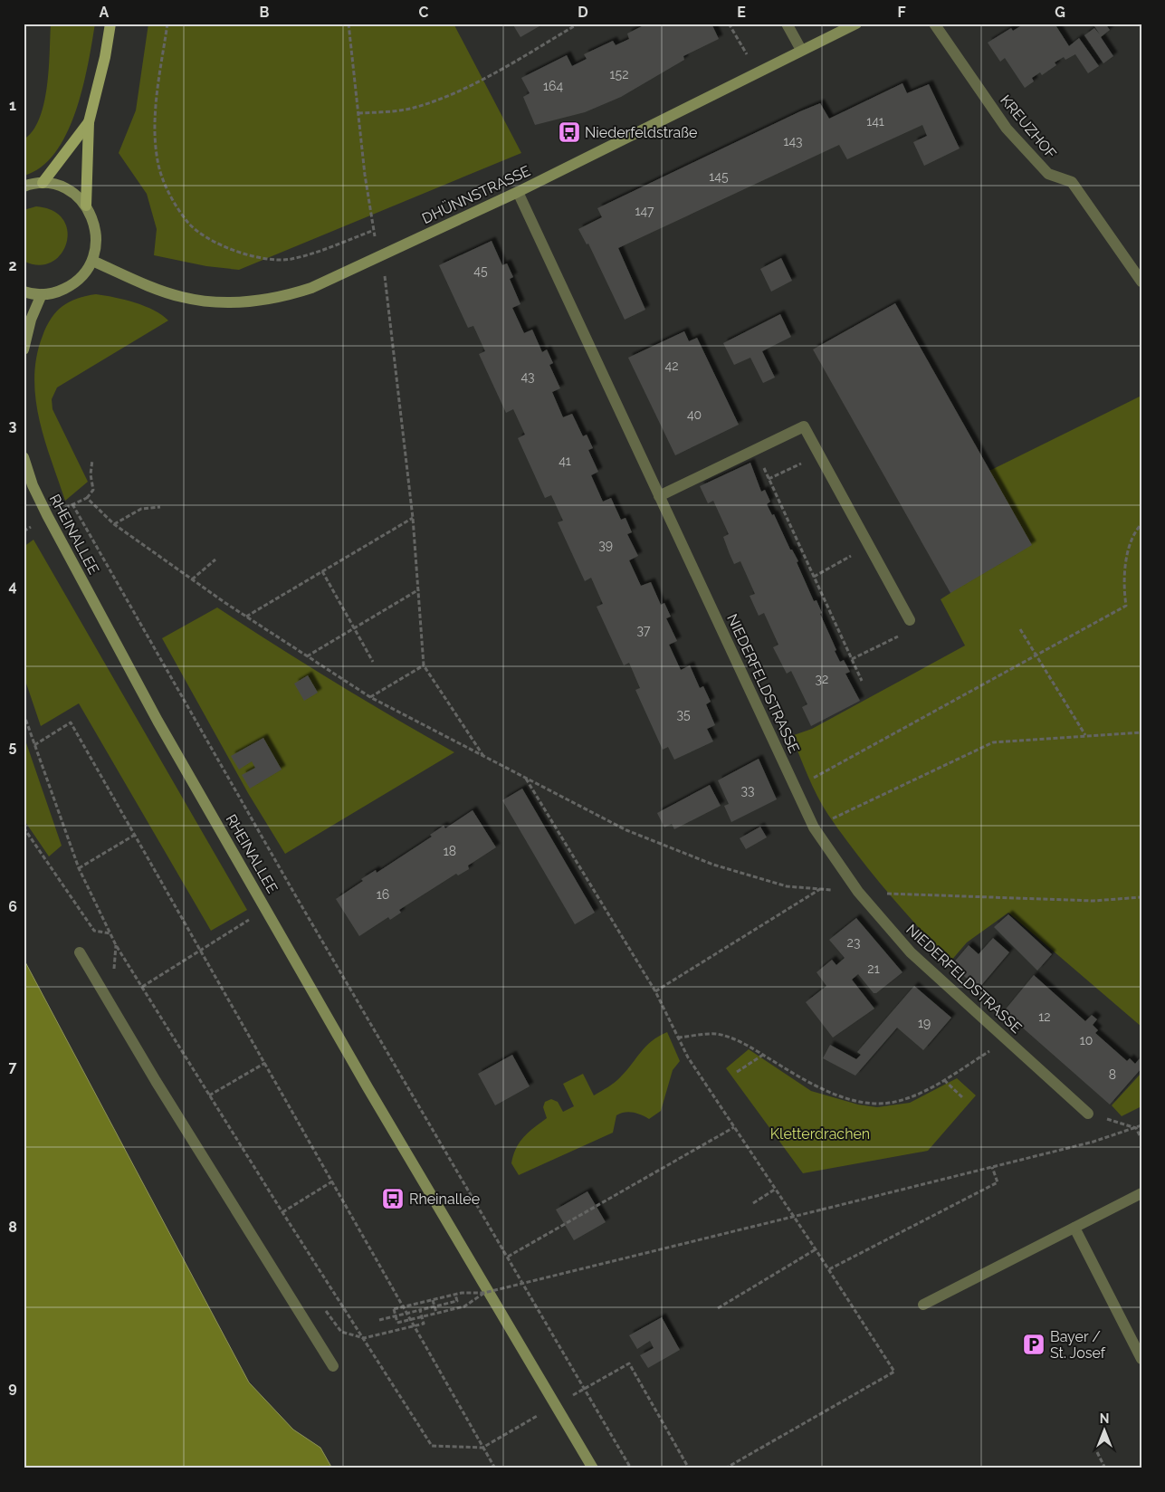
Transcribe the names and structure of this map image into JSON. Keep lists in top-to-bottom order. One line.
{"streets":{"main road":["DHÜNNSTRASSE","RHEINALLEE"],"street":["KREUZHOF","NIEDERFELDSTRASSE"]},"crossings":[["DHÜNNSTRASSE","NIEDERFELDSTRASSE"]],"parks":["Kletterdrachen"],"places":{"bus stop":["Niederfeldstraße","Rheinallee"],"parking":["Bayer / St. Josef"]},"house_numbers":["152","164","141","143","145","147","45","42","43","40","41","39","37","32","35","33","18","16","23","21","12","19","10","8"],"north":"top","grid":{"columns":["A","B","C","D","E","F","G"],"rows":["1","2","3","4","5","6","7","8","9"]}}
